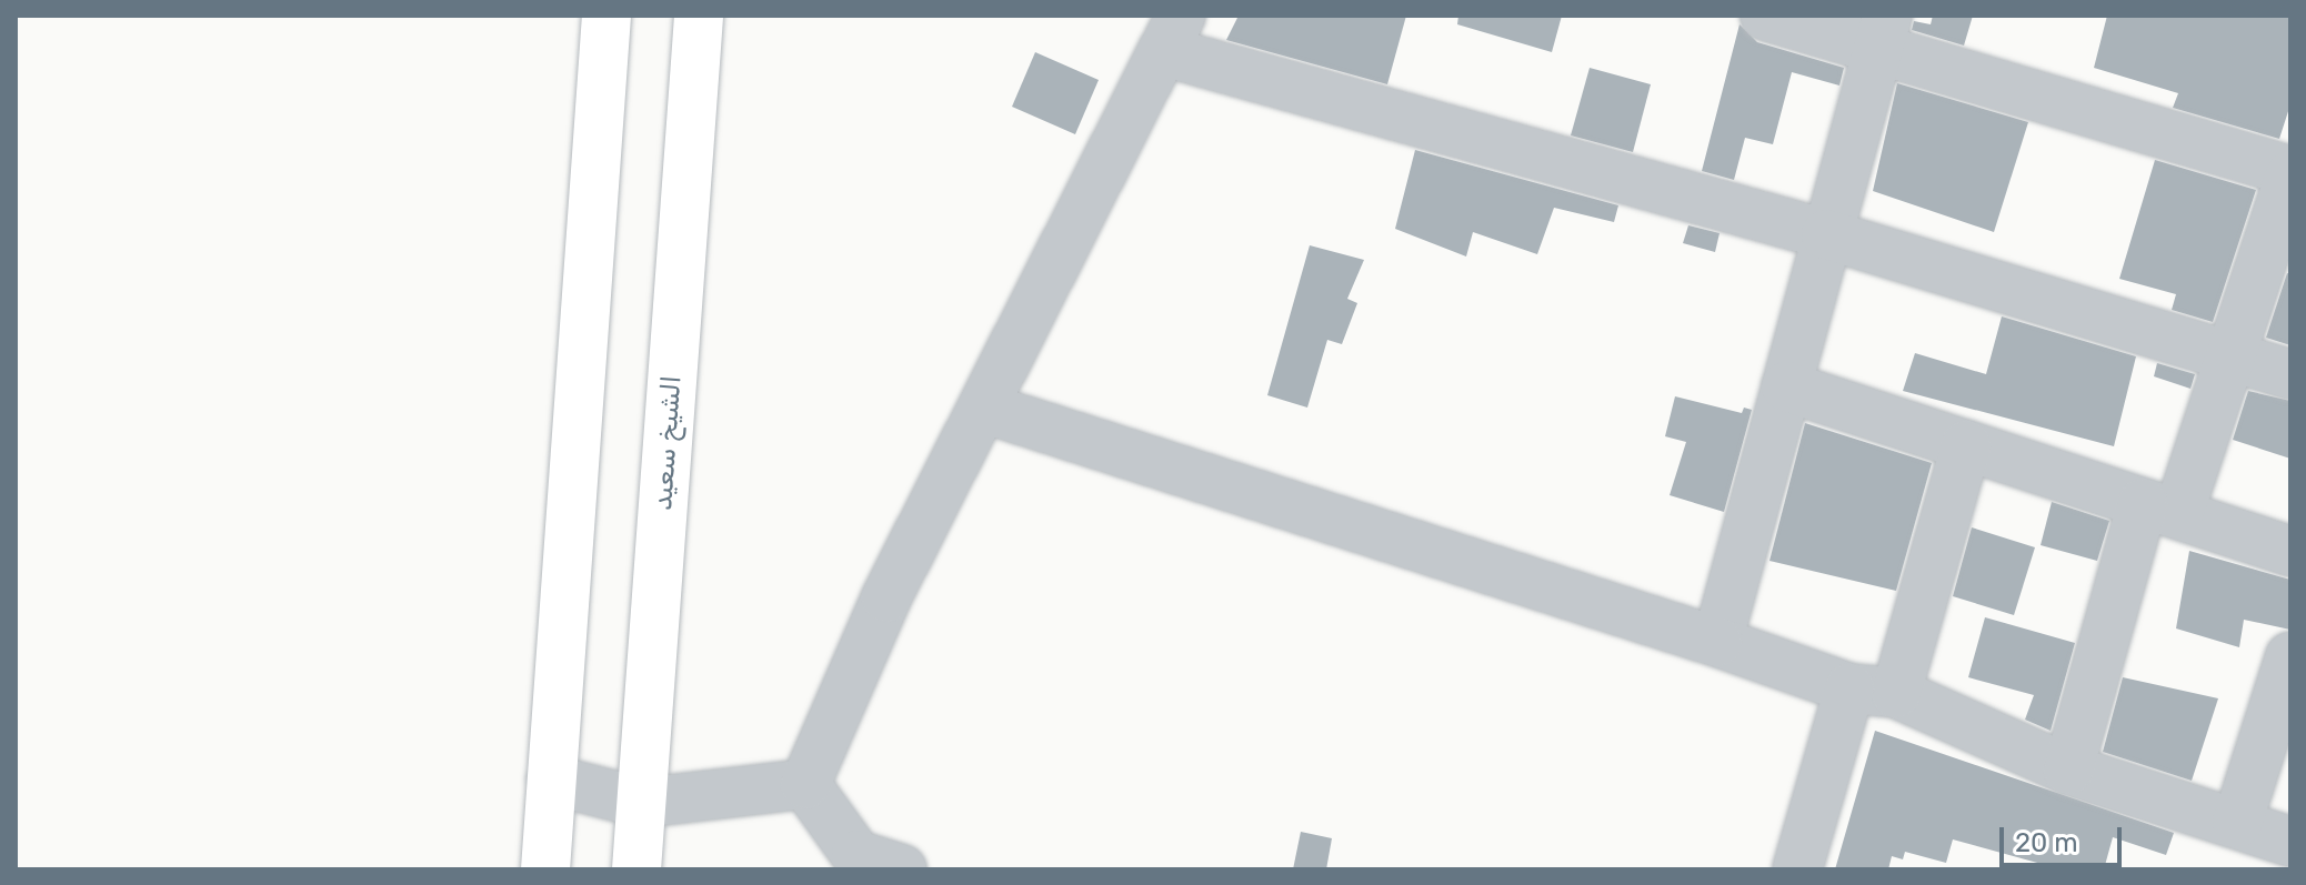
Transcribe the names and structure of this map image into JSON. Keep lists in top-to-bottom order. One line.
{"streets":{"main road":["الشيخ سعيد"]},"scale_bar":"20 m"}
